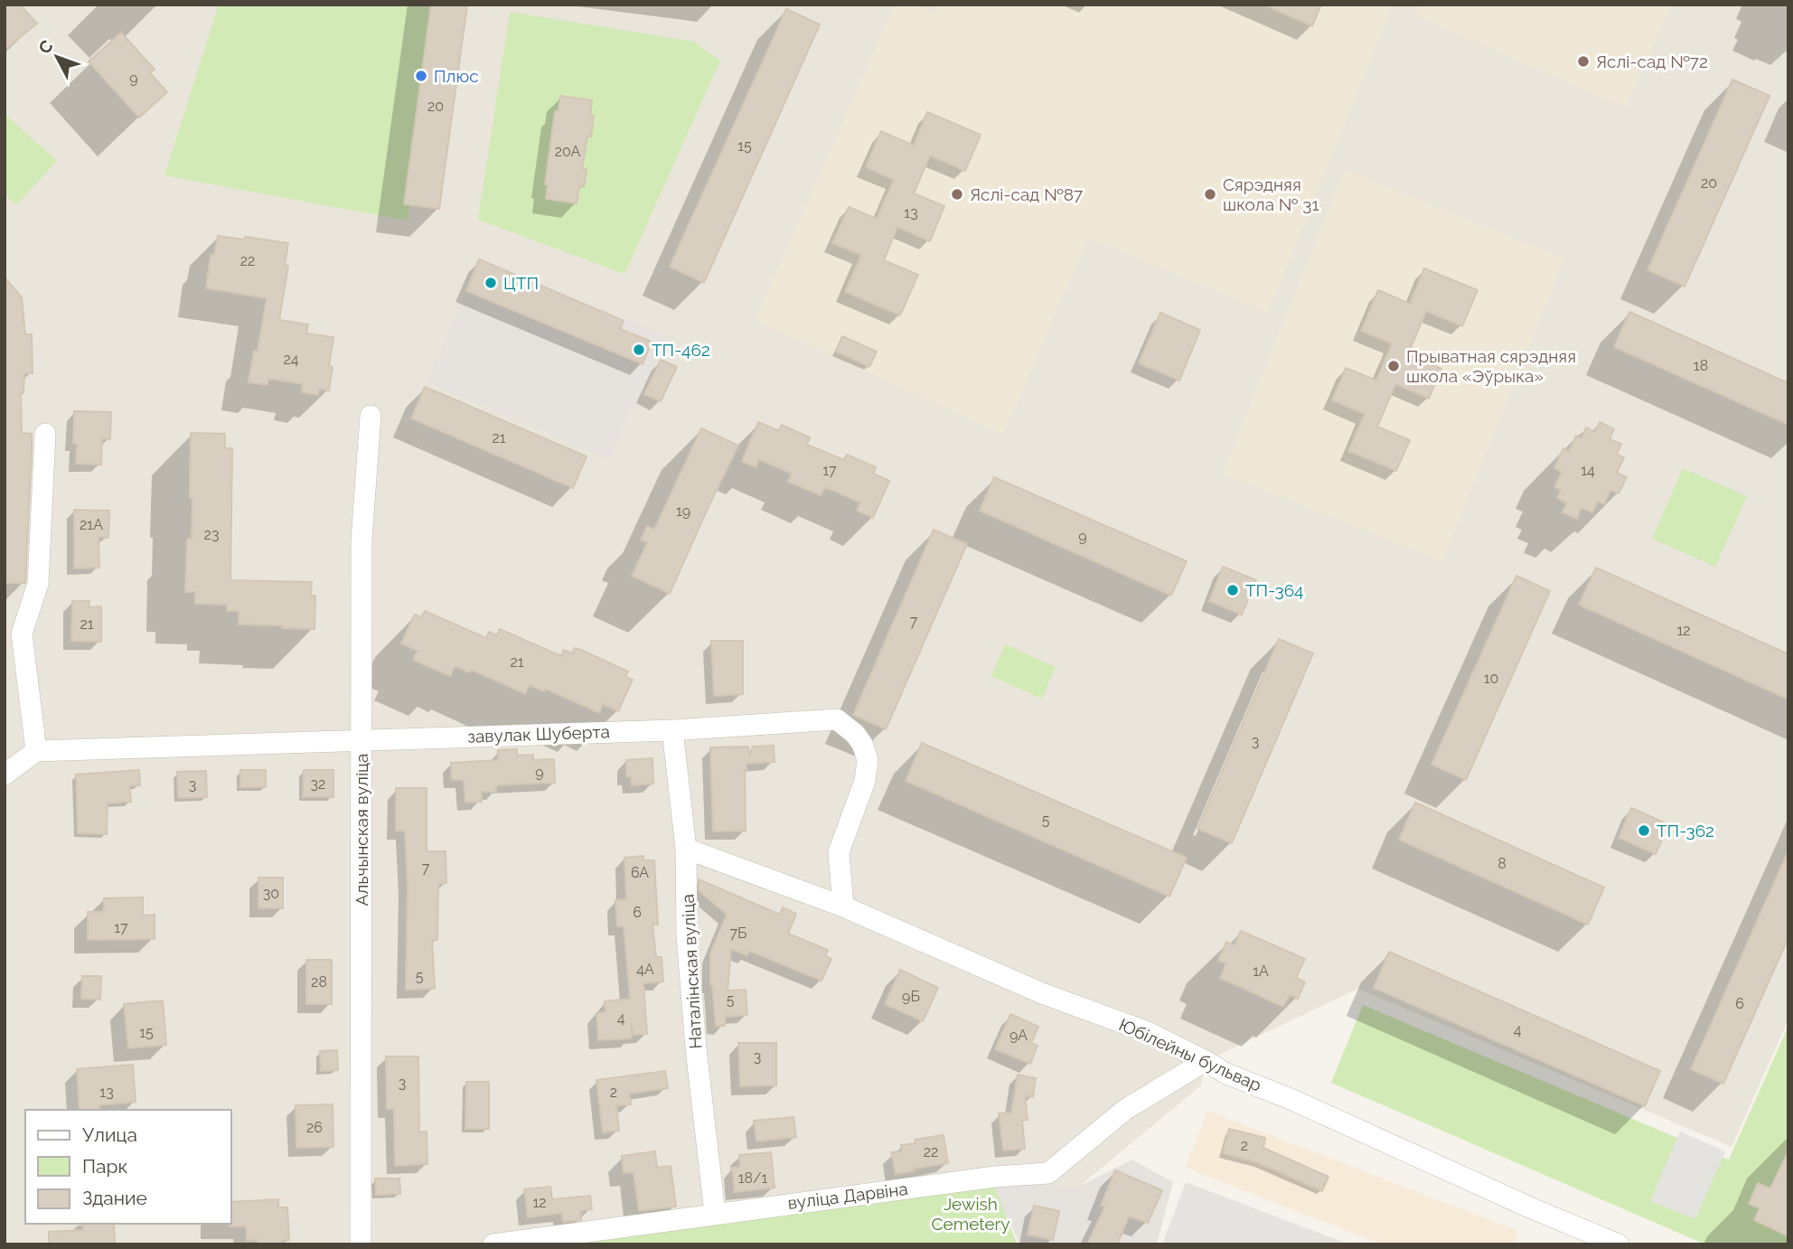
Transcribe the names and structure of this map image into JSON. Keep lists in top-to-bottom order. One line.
{"streets":{"street":["завулак Шуберта","Альчынская вуліца","Наталінская вуліца","Юбілейны бульвар","вуліца Дарвіна"]},"crossings":[["завулак Шуберта","Альчынская вуліца"],["завулак Шуберта","Наталінская вуліца"],["завулак Шуберта","Юбілейны бульвар"],["Наталінская вуліца","Юбілейны бульвар"],["Наталінская вуліца","вуліца Дарвіна"],["Юбілейны бульвар","вуліца Дарвіна"]],"parks":["Jewish Cemetery"],"places":["Яслі-сад №72","Плюс","Яслі-сад №87","Сярэдняя школа № 31","ЦТП","ТП-462","Прыватная сярэдняя школа «Эўрыка»","ТП-364","ТП-362"],"house_numbers":["9","20","15","20А","20","13","22","24","18","21","17","14","19","21А","23","9","7","21","12","21","10","3","9","32","3","5","8","7","6А","30","6","17","7Б","4А","1А","5","28","9Б","5","6","4","4","15","9А","3","3","13","2","26","2","22","18/1","12"],"legend":["Улица","Парк","Здание"],"north":"top left"}
